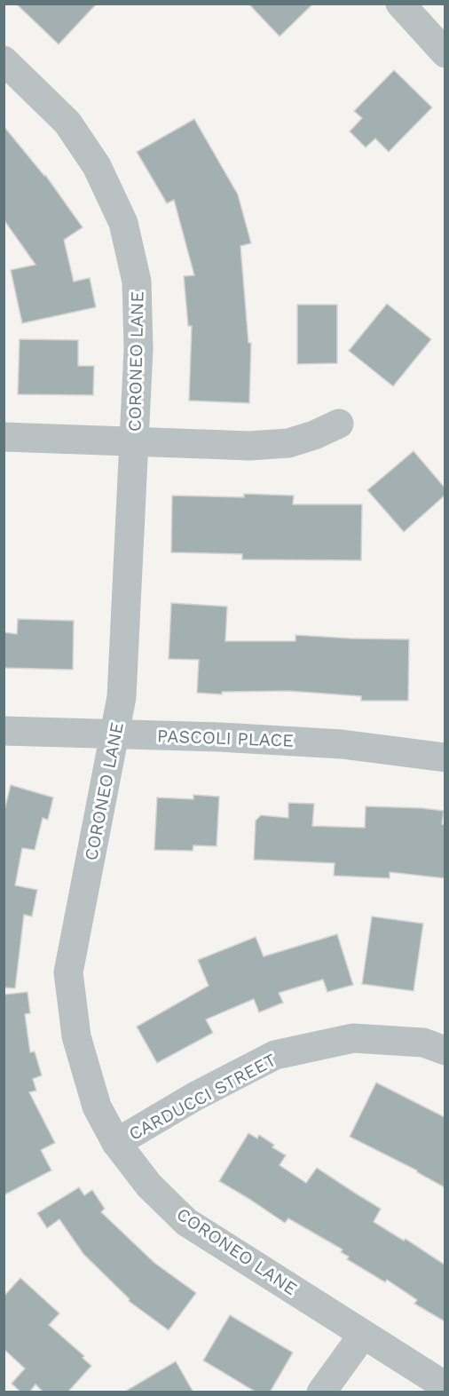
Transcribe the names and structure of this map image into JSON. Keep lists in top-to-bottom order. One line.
{"streets":{"street":["CORONEO LANE","PASCOLI PLACE","CARDUCCI STREET"]},"crossings":[["CORONEO LANE","PASCOLI PLACE"],["CORONEO LANE","CARDUCCI STREET"]]}
